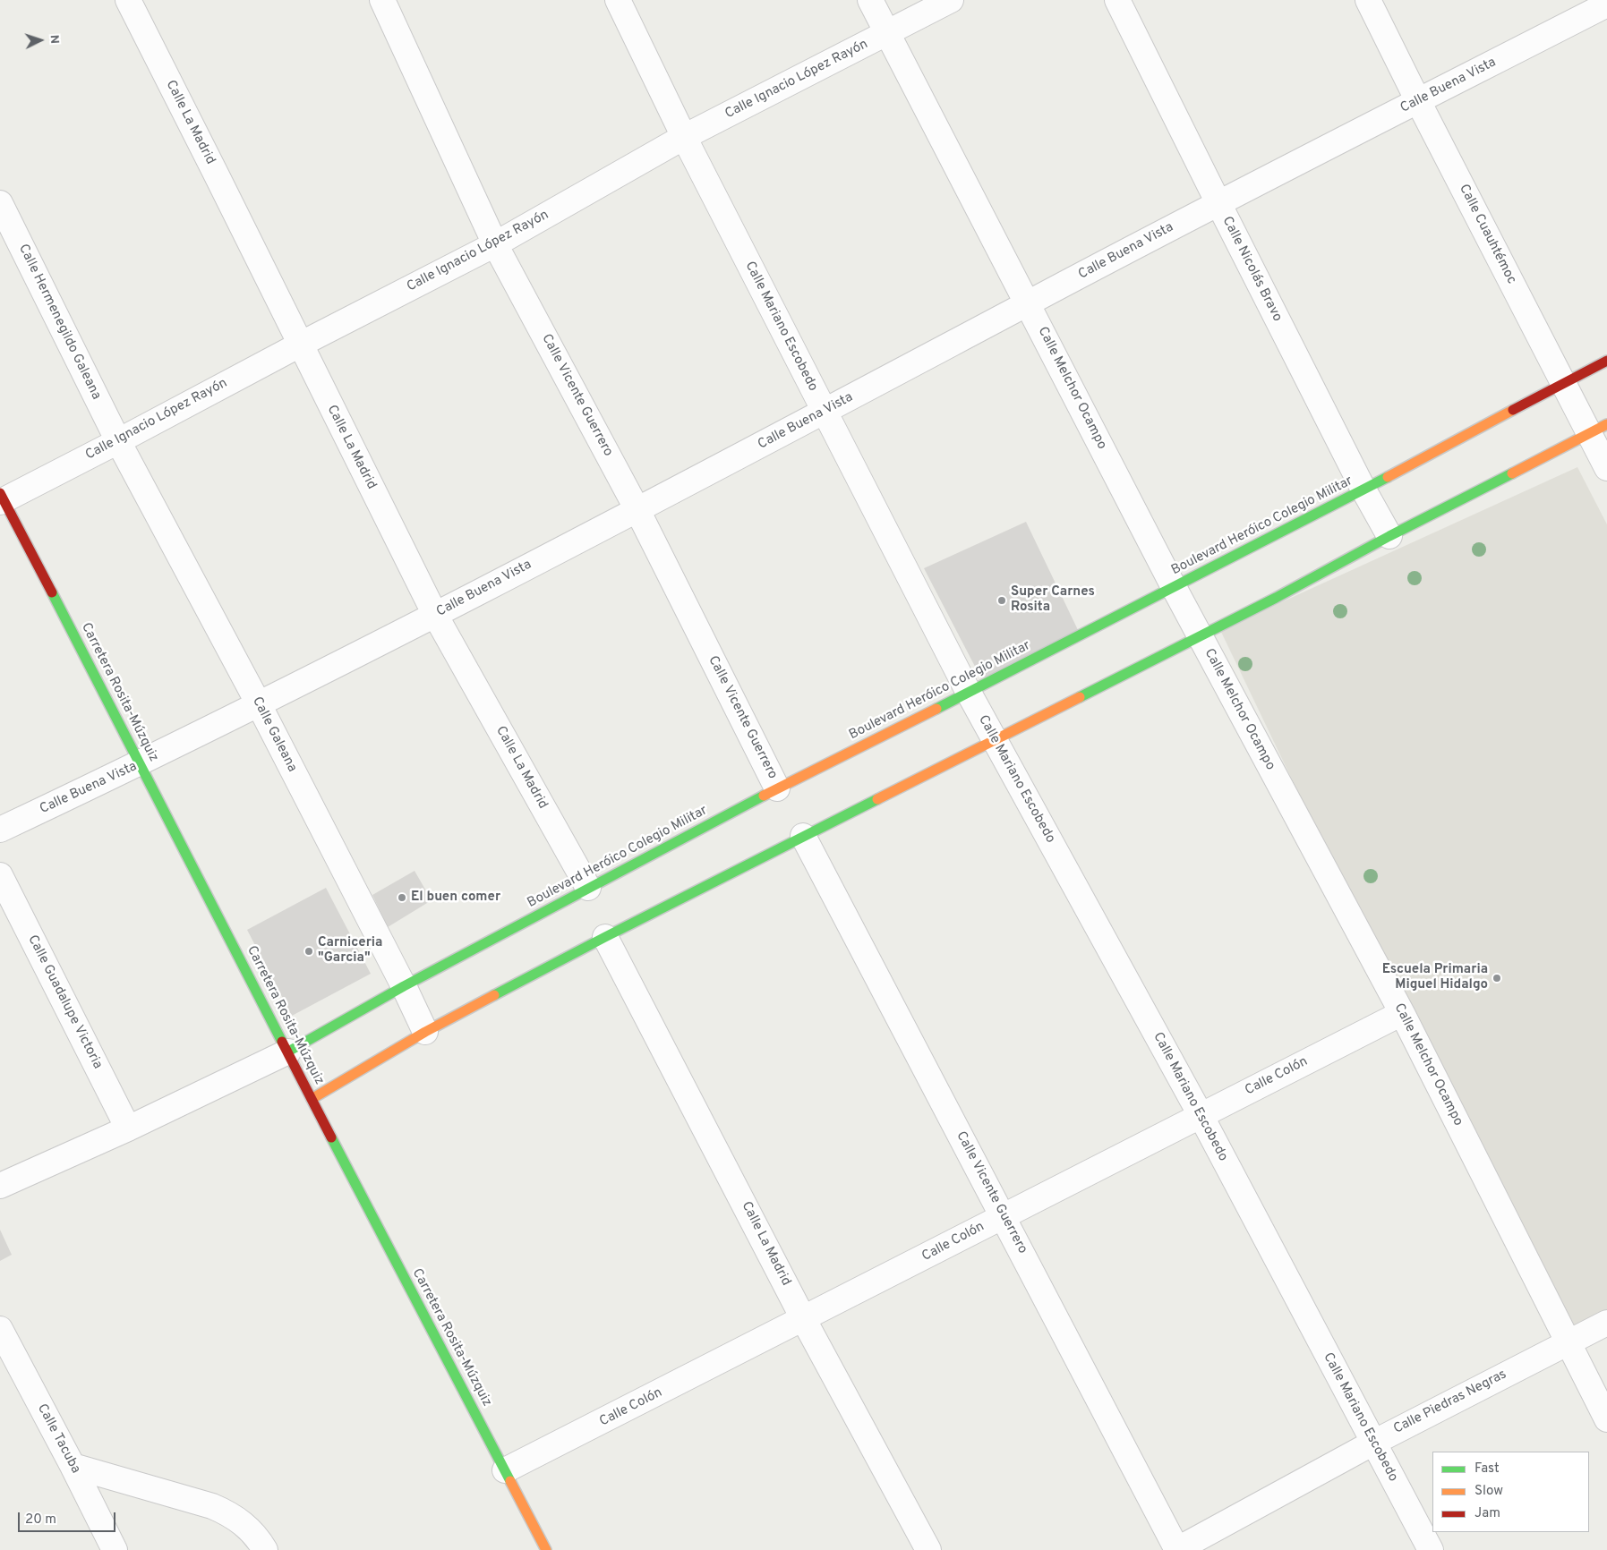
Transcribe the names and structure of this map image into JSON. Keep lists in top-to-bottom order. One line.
{"streets":{"street":["Calle Ignacio López Rayón","Calle Buena Vista","Calle La Madrid","Calle Cuauhtémoc","Calle Nicolás Bravo","Calle Hermenegildo Galeana","Calle Mariano Escobedo","Calle Melchor Ocampo","Calle Vicente Guerrero","Boulevard Heróico Colegio Militar","Carretera Rosita-Múzquiz","Calle Galeana","Calle Guadalupe Victoria","Calle Colón","Calle Piedras Negras","Calle Tacuba"]},"crossings":[["Calle Ignacio López Rayón","Calle La Madrid"],["Calle Ignacio López Rayón","Calle Hermenegildo Galeana"],["Calle Ignacio López Rayón","Calle Mariano Escobedo"],["Calle Ignacio López Rayón","Calle Melchor Ocampo"],["Calle Ignacio López Rayón","Calle Vicente Guerrero"],["Calle Ignacio López Rayón","Carretera Rosita-Múzquiz"],["Calle Ignacio López Rayón","Calle Galeana"],["Calle Buena Vista","Calle La Madrid"],["Calle Buena Vista","Calle Cuauhtémoc"],["Calle Buena Vista","Calle Nicolás Bravo"],["Calle Buena Vista","Calle Mariano Escobedo"],["Calle Buena Vista","Calle Melchor Ocampo"],["Calle Buena Vista","Calle Vicente Guerrero"],["Calle Buena Vista","Carretera Rosita-Múzquiz"],["Calle Buena Vista","Calle Galeana"],["Calle La Madrid","Boulevard Heróico Colegio Militar"],["Calle La Madrid","Calle Colón"],["Calle Cuauhtémoc","Boulevard Heróico Colegio Militar"],["Calle Nicolás Bravo","Boulevard Heróico Colegio Militar"],["Calle Hermenegildo Galeana","Calle Galeana"],["Calle Mariano Escobedo","Boulevard Heróico Colegio Militar"],["Calle Mariano Escobedo","Calle Colón"],["Calle Mariano Escobedo","Calle Piedras Negras"],["Calle Melchor Ocampo","Boulevard Heróico Colegio Militar"],["Calle Melchor Ocampo","Calle Colón"],["Calle Melchor Ocampo","Calle Piedras Negras"],["Calle Vicente Guerrero","Boulevard Heróico Colegio Militar"],["Calle Vicente Guerrero","Calle Colón"],["Calle Vicente Guerrero","Calle Piedras Negras"],["Boulevard Heróico Colegio Militar","Carretera Rosita-Múzquiz"],["Boulevard Heróico Colegio Militar","Calle Galeana"],["Carretera Rosita-Múzquiz","Calle Colón"]],"places":["Super Carnes Rosita","El buen comer","Carniceria \"Garcia\"","Escuela Primaria Miguel Hidalgo"],"legend":["Fast","Slow","Jam"],"scale_bar":"20 m","north":"right"}
